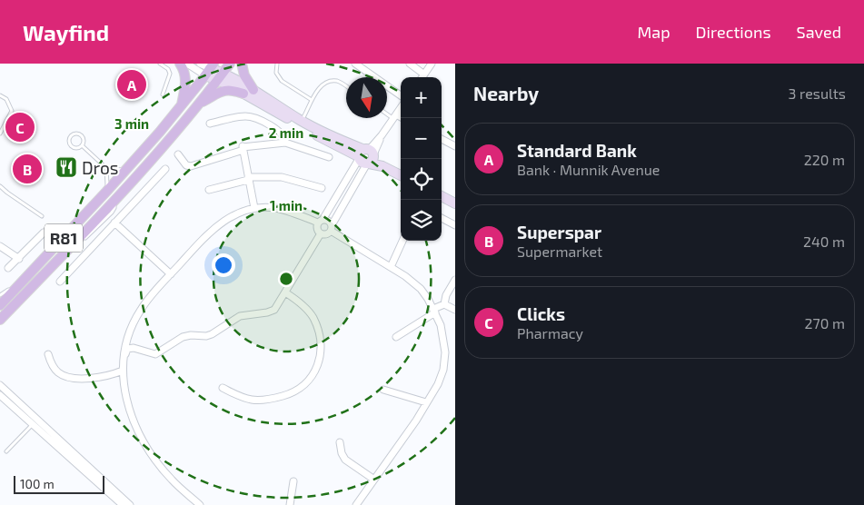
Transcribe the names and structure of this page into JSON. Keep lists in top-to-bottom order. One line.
{"streets":{"main road":["R81"]},"places":{"restaurant":["Dros"]},"scale_bar":"100 m","north":"bottom","page":{"header":"Wayfind","nav":["Map","Directions","Saved"],"heading":["Nearby","3 results"],"pins":["A","C","B"],"map_buttons":["+","−"],"list":[{"mark":"A","name":"Standard Bank","note":"Bank · Munnik Avenue","value":"220 m"},{"mark":"B","name":"Superspar","note":"Supermarket","value":"240 m"},{"mark":"C","name":"Clicks","note":"Pharmacy","value":"270 m"}],"scale":"100 m"},"rings":["3 min","2 min","1 min"]}
